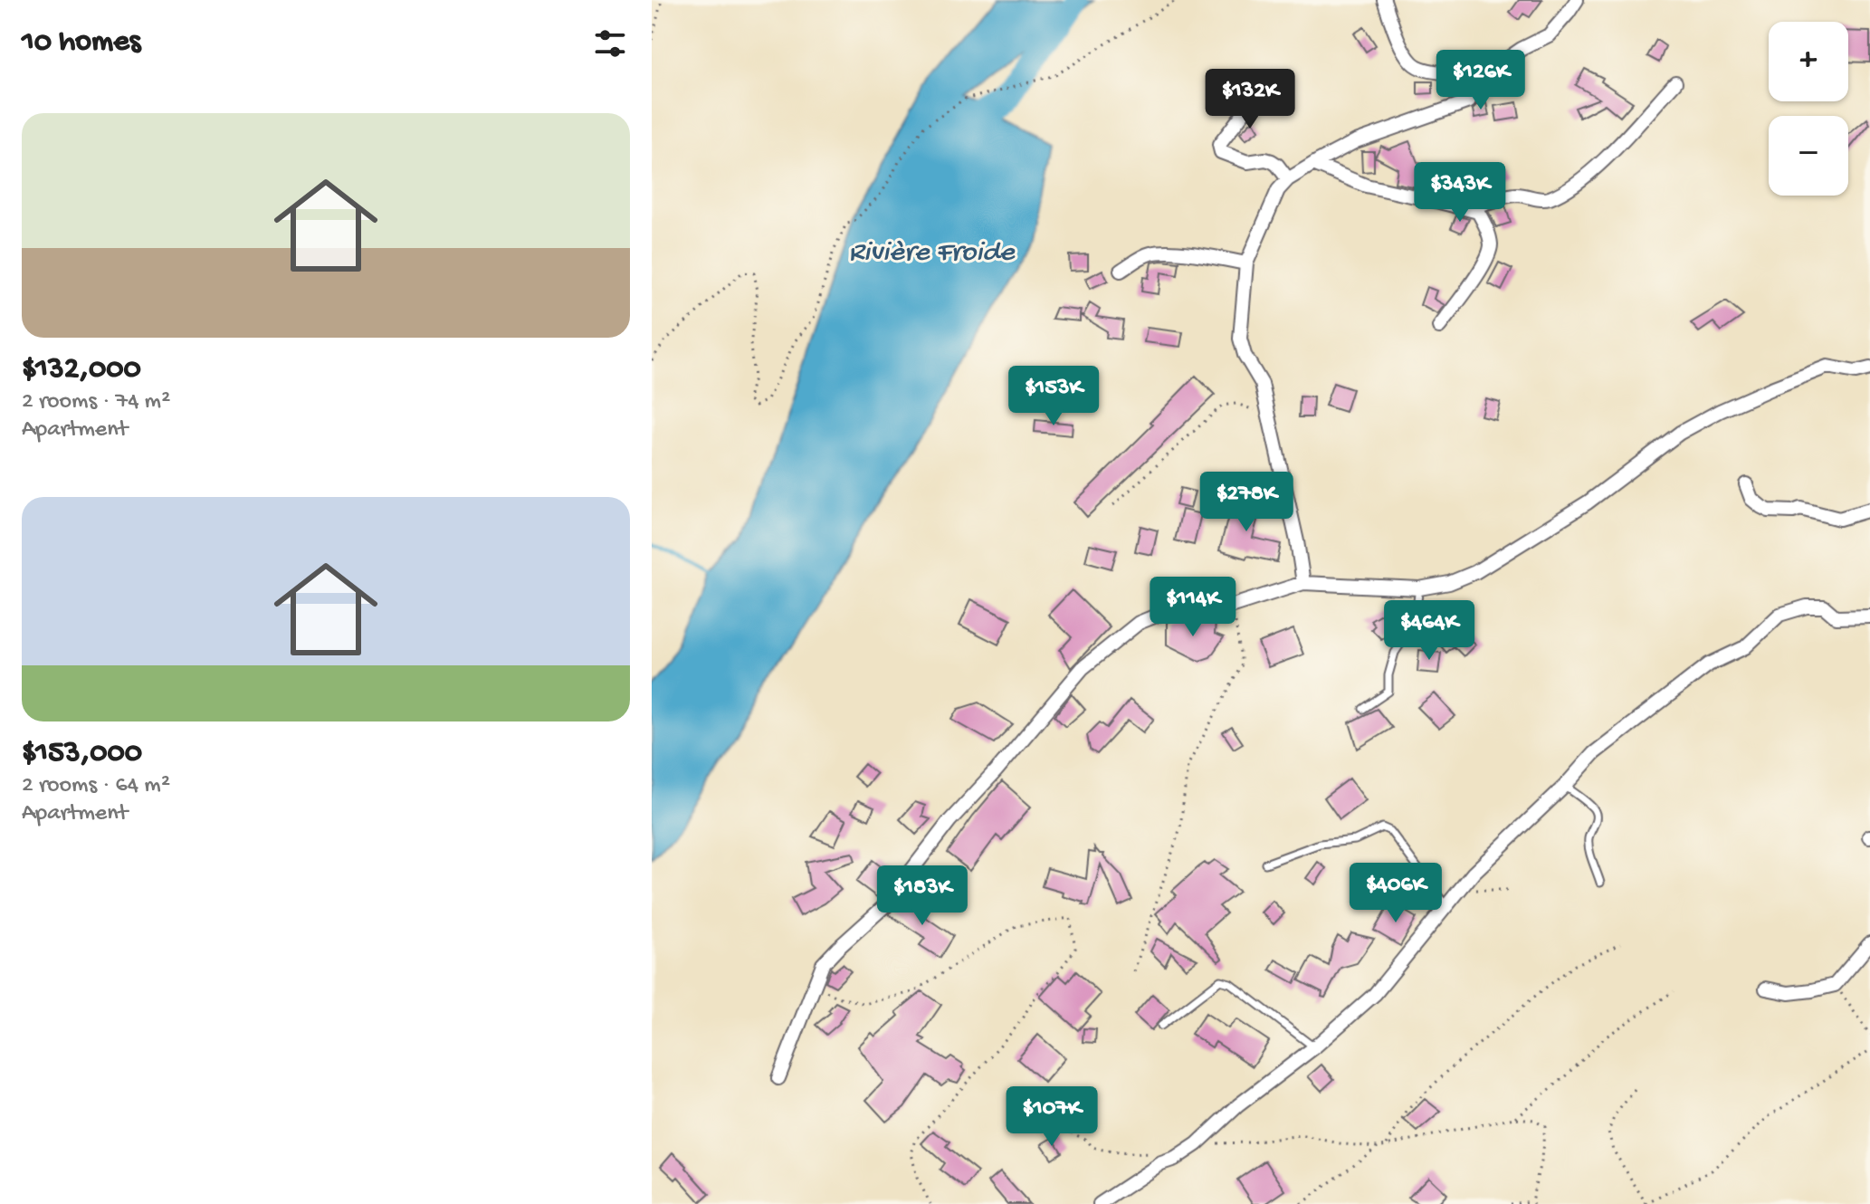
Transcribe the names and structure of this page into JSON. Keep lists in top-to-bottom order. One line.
{"water":["Rivière Froide"],"page":{"heading":"10 homes","map_buttons":["+","−"],"price":["$126K","$132K","$343K","$153K","$278K","$114K","$464K","$406K","$183K","$107K"],"list":[{"name":"$132,000","note":"2 rooms · 74 m² · Apartment"},{"name":"$153,000","note":"2 rooms · 64 m² · Apartment"}]}}
